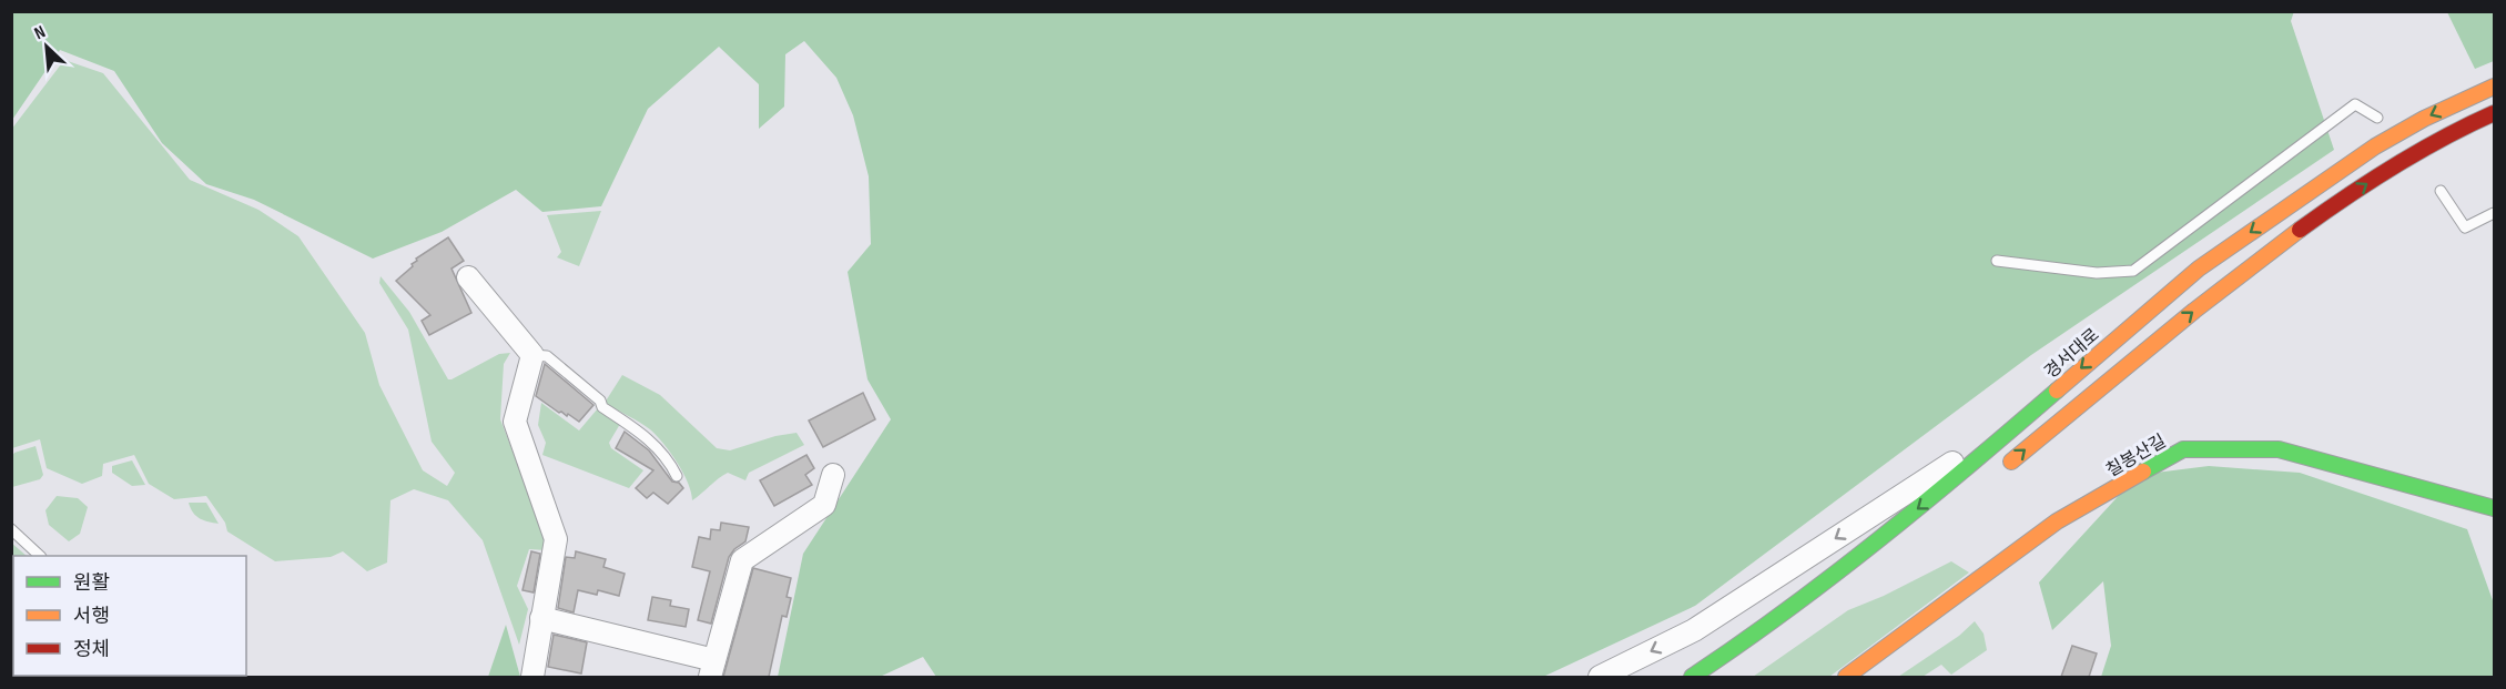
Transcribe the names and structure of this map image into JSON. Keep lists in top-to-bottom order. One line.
{"streets":{"main road":["경서대로","칠봉산길"]},"legend":["원활","서행","정체"],"north":"top left"}
